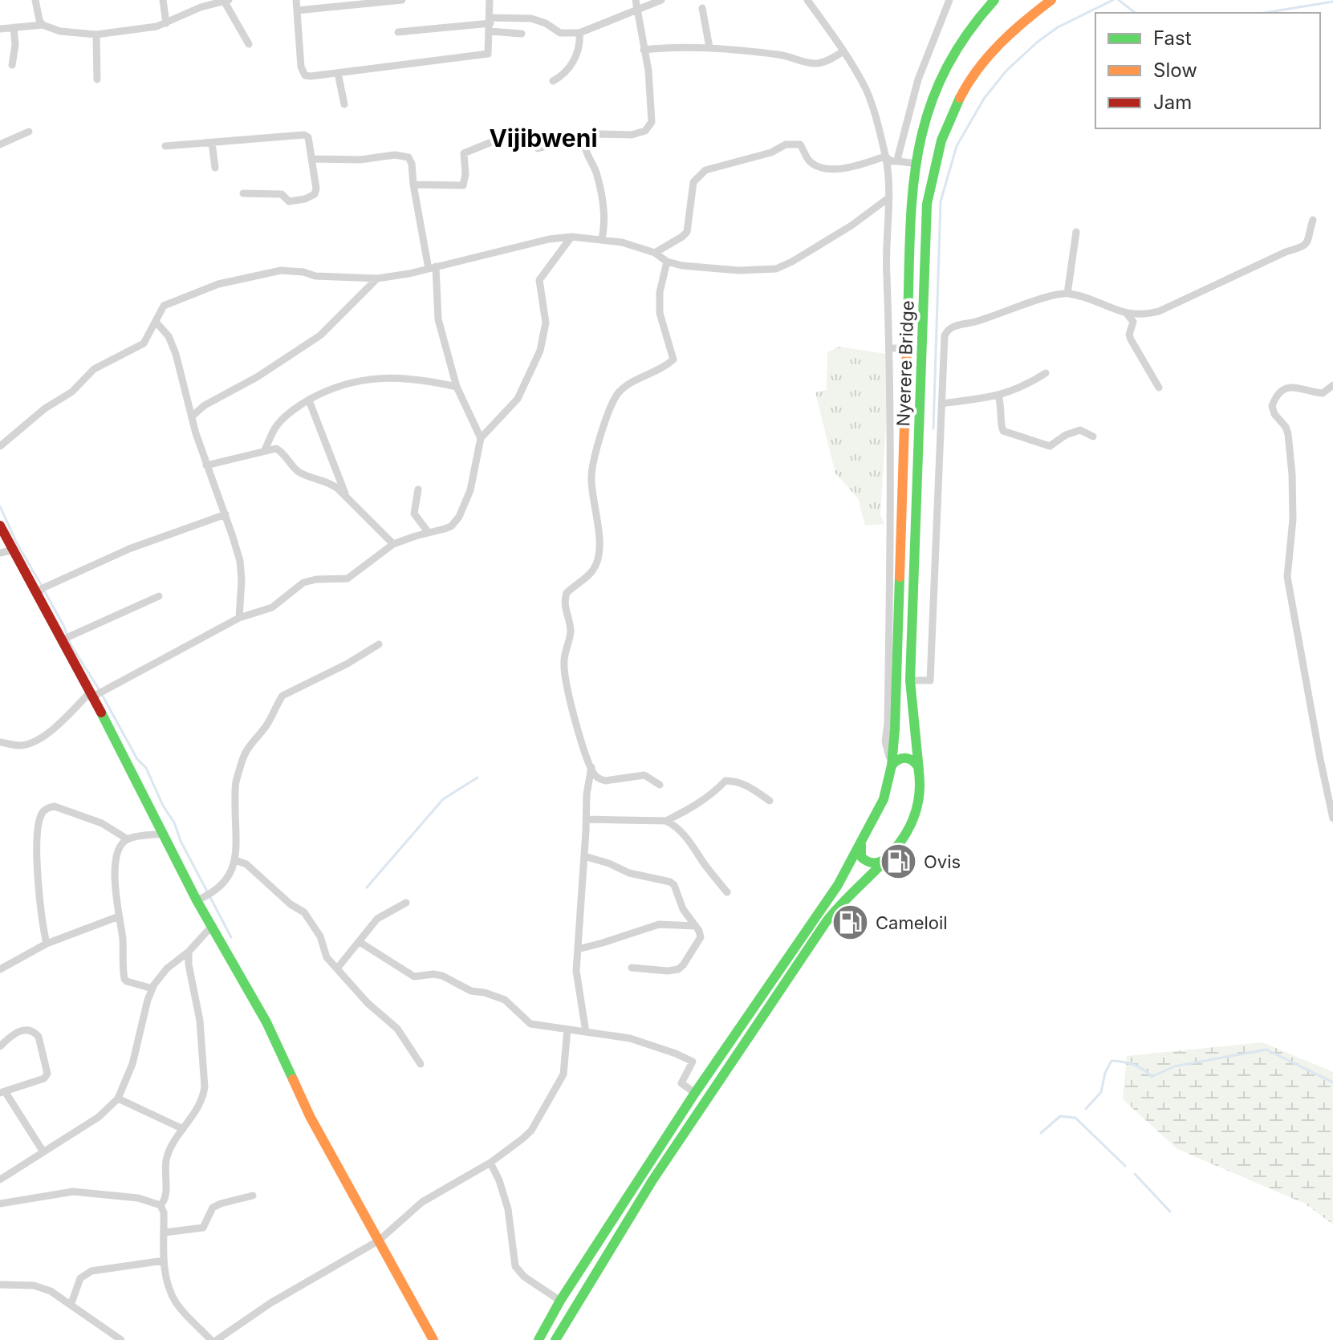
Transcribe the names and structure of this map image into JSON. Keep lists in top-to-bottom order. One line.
{"streets":{"main road":["Nyerere Bridge"]},"districts":["Vijibweni"],"places":{"fuel station":["Ovis","Cameloil"]},"legend":["Fast","Slow","Jam"]}
